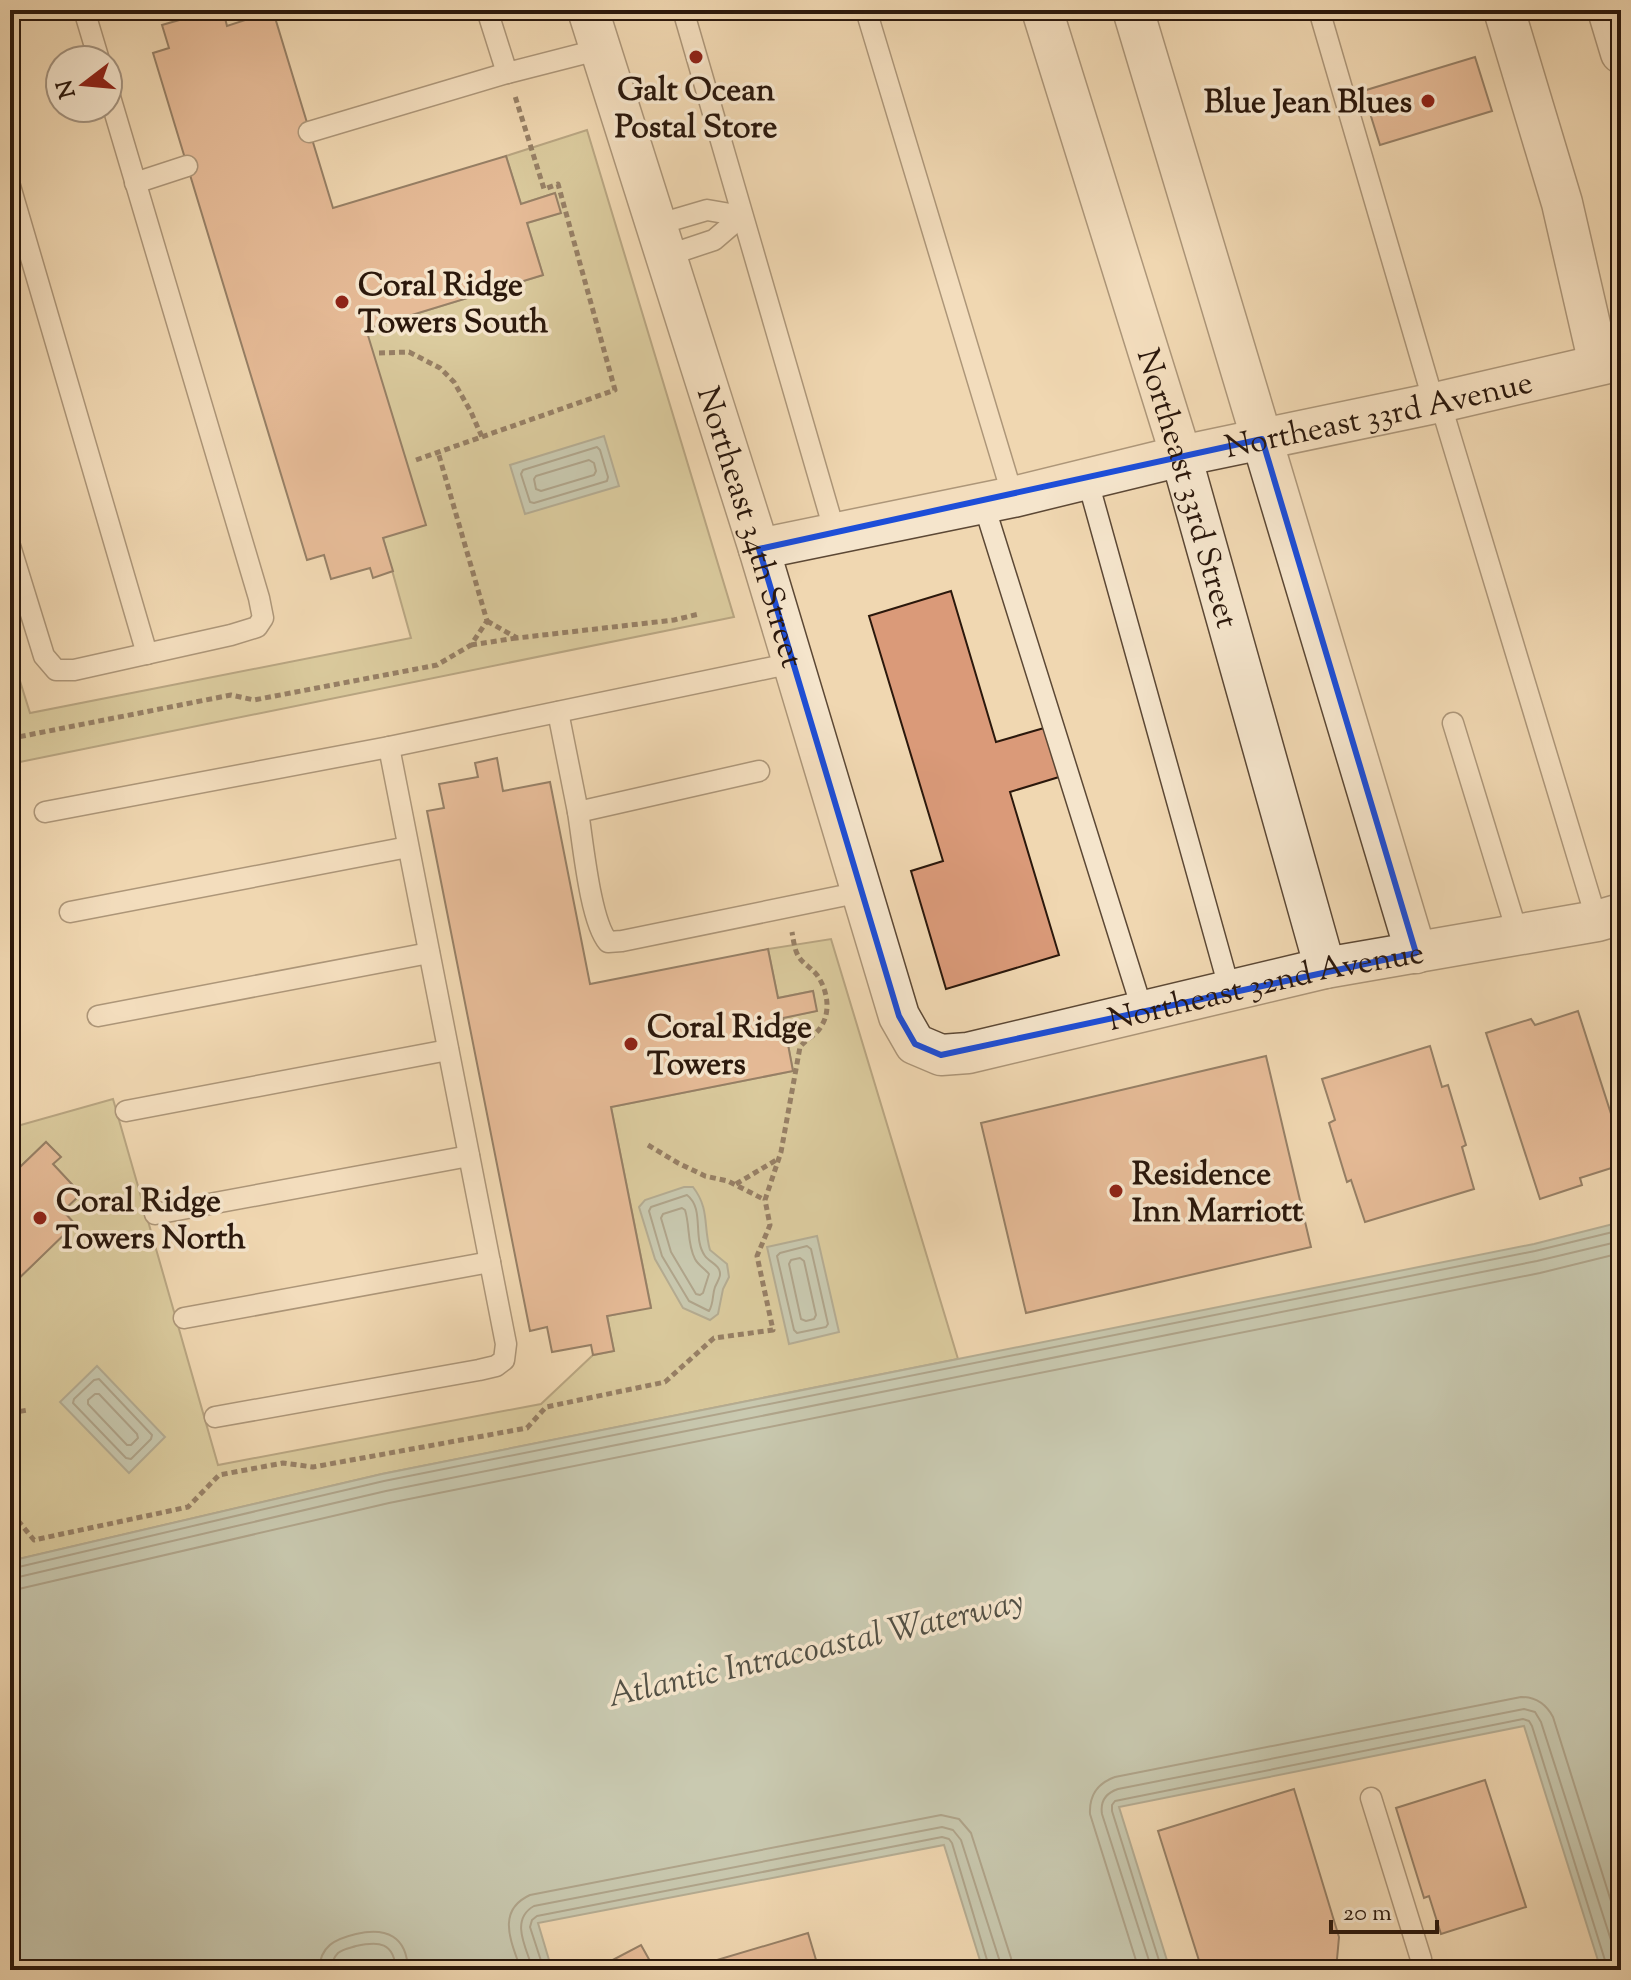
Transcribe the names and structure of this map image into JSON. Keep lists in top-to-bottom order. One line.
{"streets":{"street":["Northeast 33rd Avenue","Northeast 33rd Street","Northeast 34th Street","Northeast 32nd Avenue"]},"crossings":[["Northeast 33rd Avenue","Northeast 33rd Street"],["Northeast 33rd Avenue","Northeast 34th Street"],["Northeast 33rd Street","Northeast 32nd Avenue"],["Northeast 34th Street","Northeast 32nd Avenue"]],"water":["Atlantic Intracoastal Waterway"],"places":["Galt Ocean Postal Store","Blue Jean Blues","Coral Ridge Towers South","Coral Ridge Towers","Residence Inn Marriott","Coral Ridge Towers North"],"scale_bar":"20 m","north":"left"}
